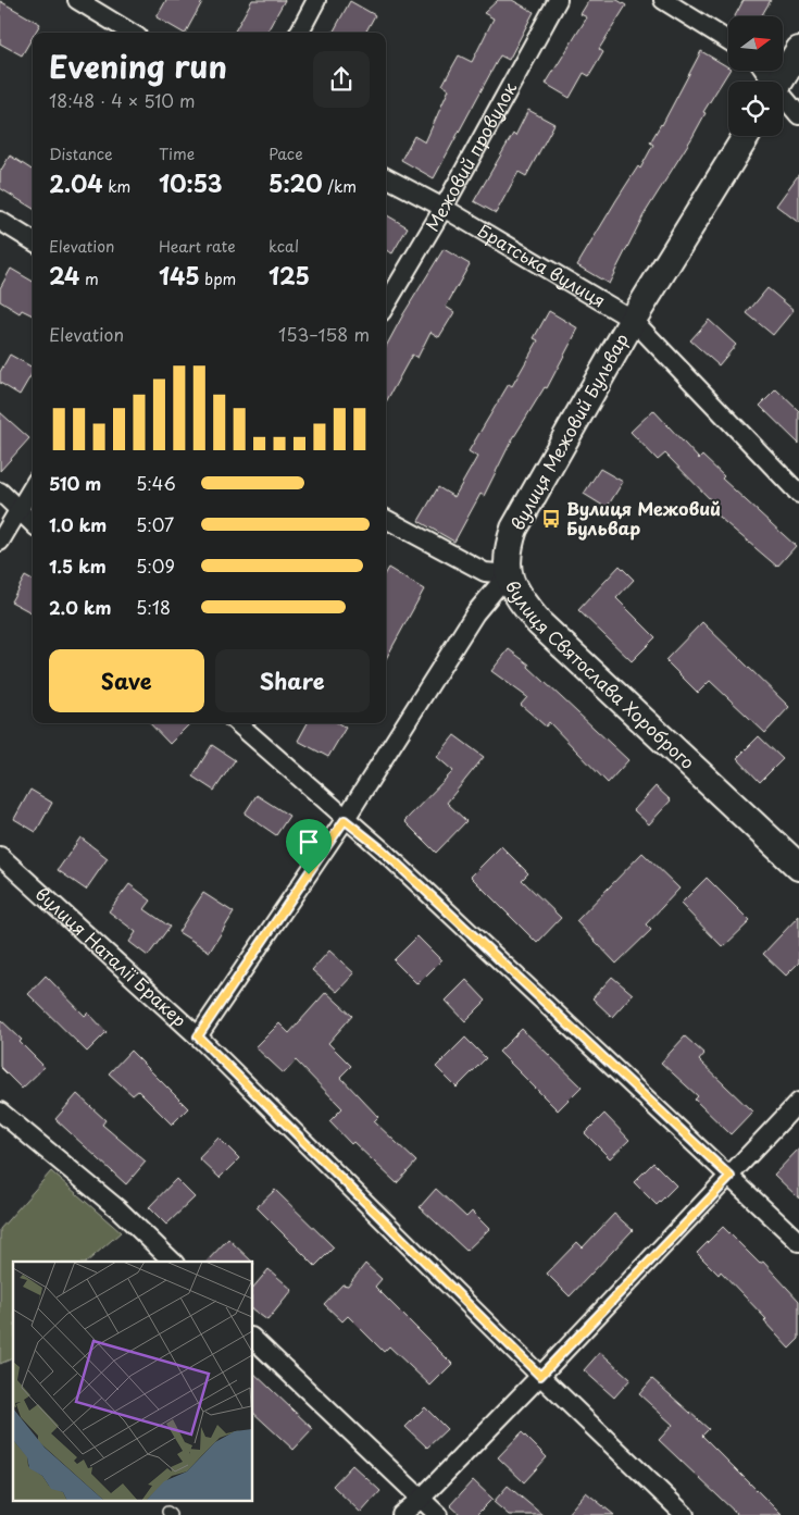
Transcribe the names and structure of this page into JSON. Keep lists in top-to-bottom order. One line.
{"streets":{"street":["Межовий провулок","Братська вулиця","вулиця Межовий Бульвар","вулиця Святослава Хороброго","вулиця Наталії Бракер"]},"crossings":[["Межовий провулок","Братська вулиця"],["Братська вулиця","вулиця Межовий Бульвар"],["вулиця Межовий Бульвар","вулиця Святослава Хороброго"]],"places":{"bus stop":["Вулиця Межовий Бульвар"]},"north":"right","page":{"heading":["Evening run","18:48 · 4 × 510 m"],"stats":[["Distance","2.04 km"],["Time","10:53"],["Pace","5:20 /km"],["Elevation","24 m"],["Heart rate","145 bpm"],["kcal","125"]],"chart":["Elevation","153–158 m"],"list":[{"name":"510 m","note":"5:46"},{"name":"1.0 km","note":"5:07"},{"name":"1.5 km","note":"5:09"},{"name":"2.0 km","note":"5:18"}],"buttons":["Save","Share"]}}
